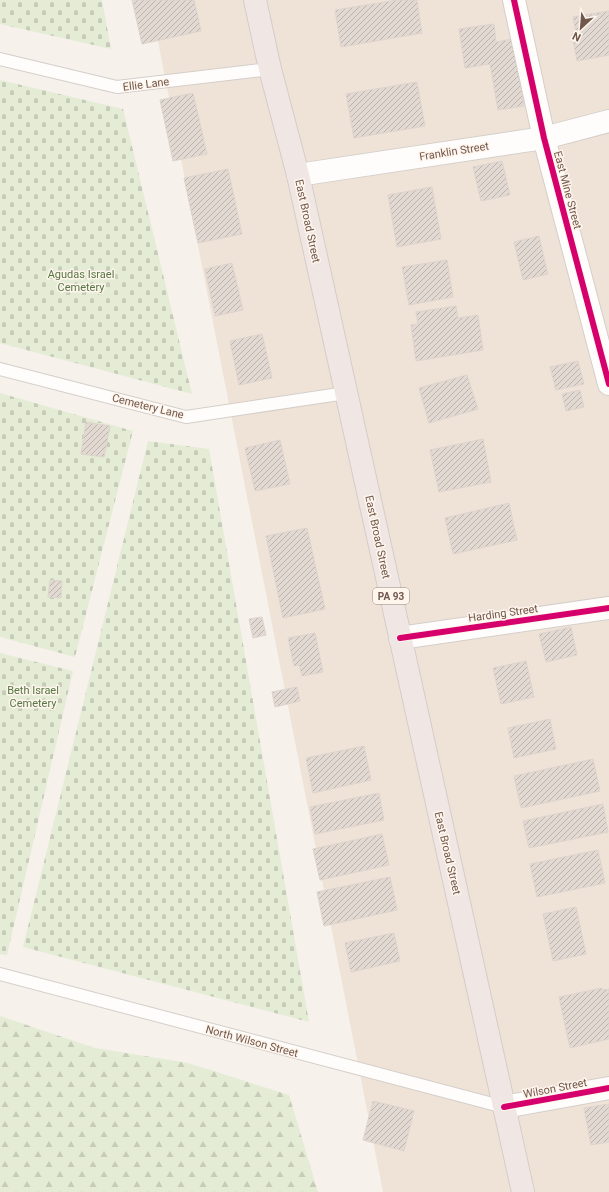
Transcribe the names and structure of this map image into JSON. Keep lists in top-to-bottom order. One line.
{"streets":{"highway":["East Broad Street","PA 93"],"street":["Franklin Street","East Mine Street","Harding Street","Wilson Street"],"lane":["Ellie Lane","Cemetery Lane","North Wilson Street"]},"crossings":[["Ellie Lane","East Broad Street"],["Franklin Street","East Mine Street"],["Franklin Street","East Broad Street"],["East Broad Street","Cemetery Lane"],["East Broad Street","Harding Street"],["East Broad Street","North Wilson Street"],["East Broad Street","Wilson Street"],["North Wilson Street","Wilson Street"]],"parks":["Agudas Israel Cemetery","Beth Israel Cemetery"],"north":"bottom left"}
